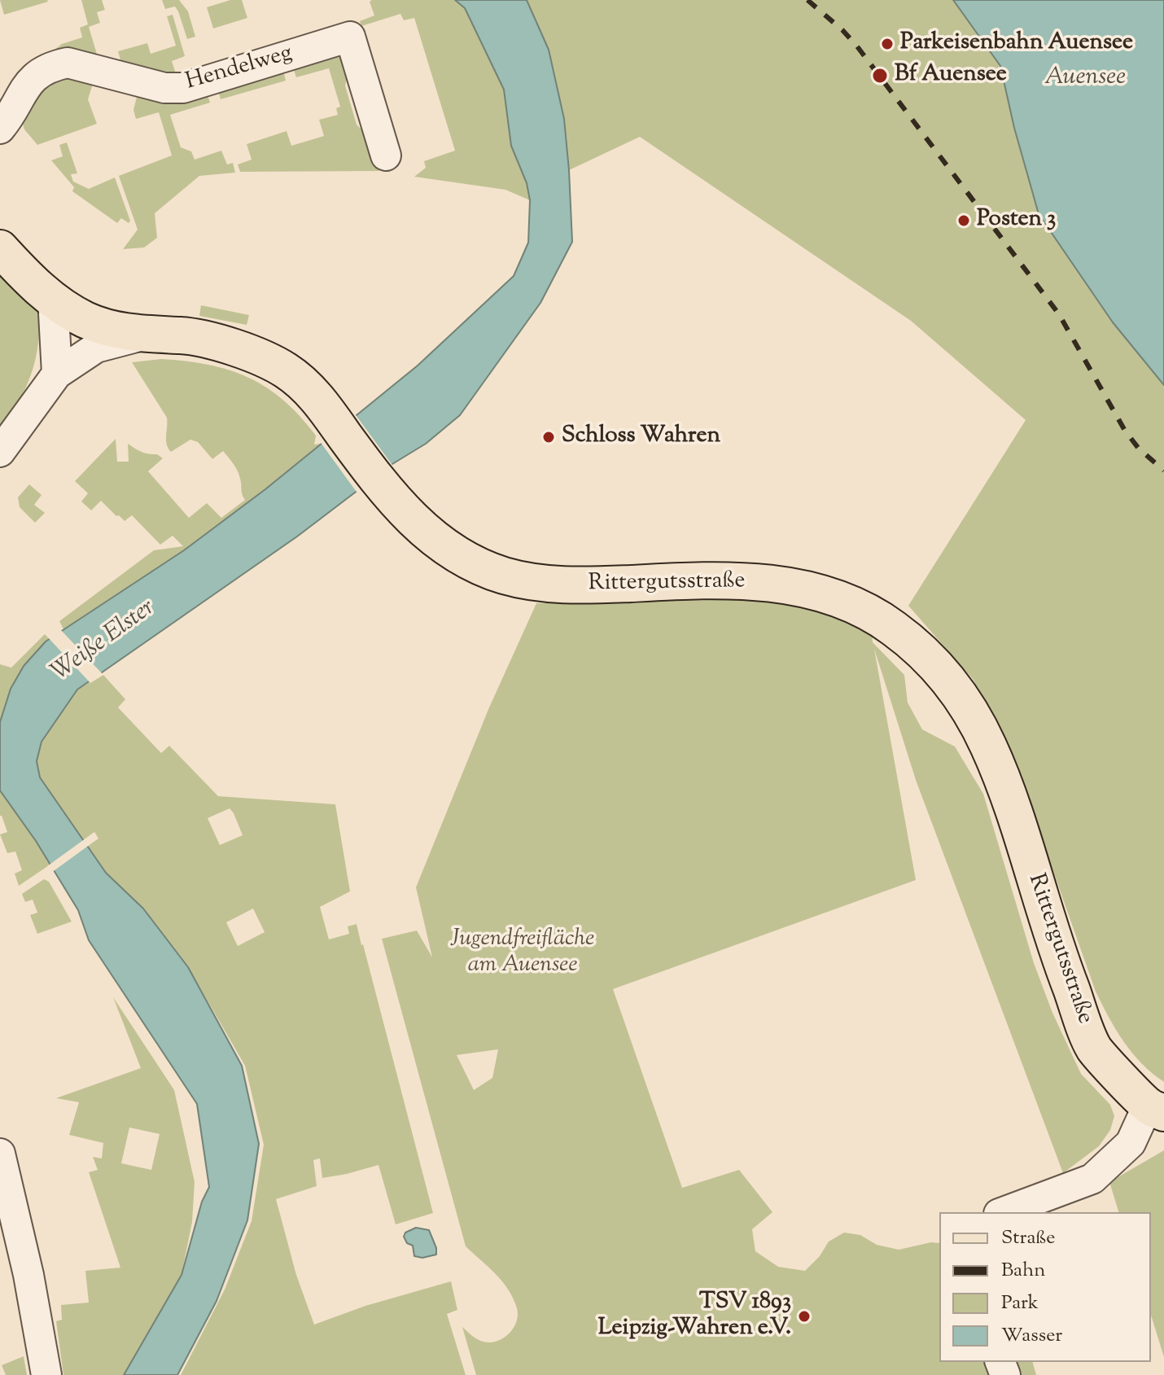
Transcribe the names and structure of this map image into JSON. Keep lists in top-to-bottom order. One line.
{"streets":{"main road":["Rittergutsstraße"],"street":["Hendelweg"]},"water":["Auensee","Weiße Elster"],"parks":["Jugendfreifläche am Auensee"],"places":["Parkeisenbahn Auensee","Bf Auensee","Posten 3","Schloss Wahren","TSV 1893 Leipzig-Wahren e.V."],"legend":["Straße","Bahn","Park","Wasser"]}
